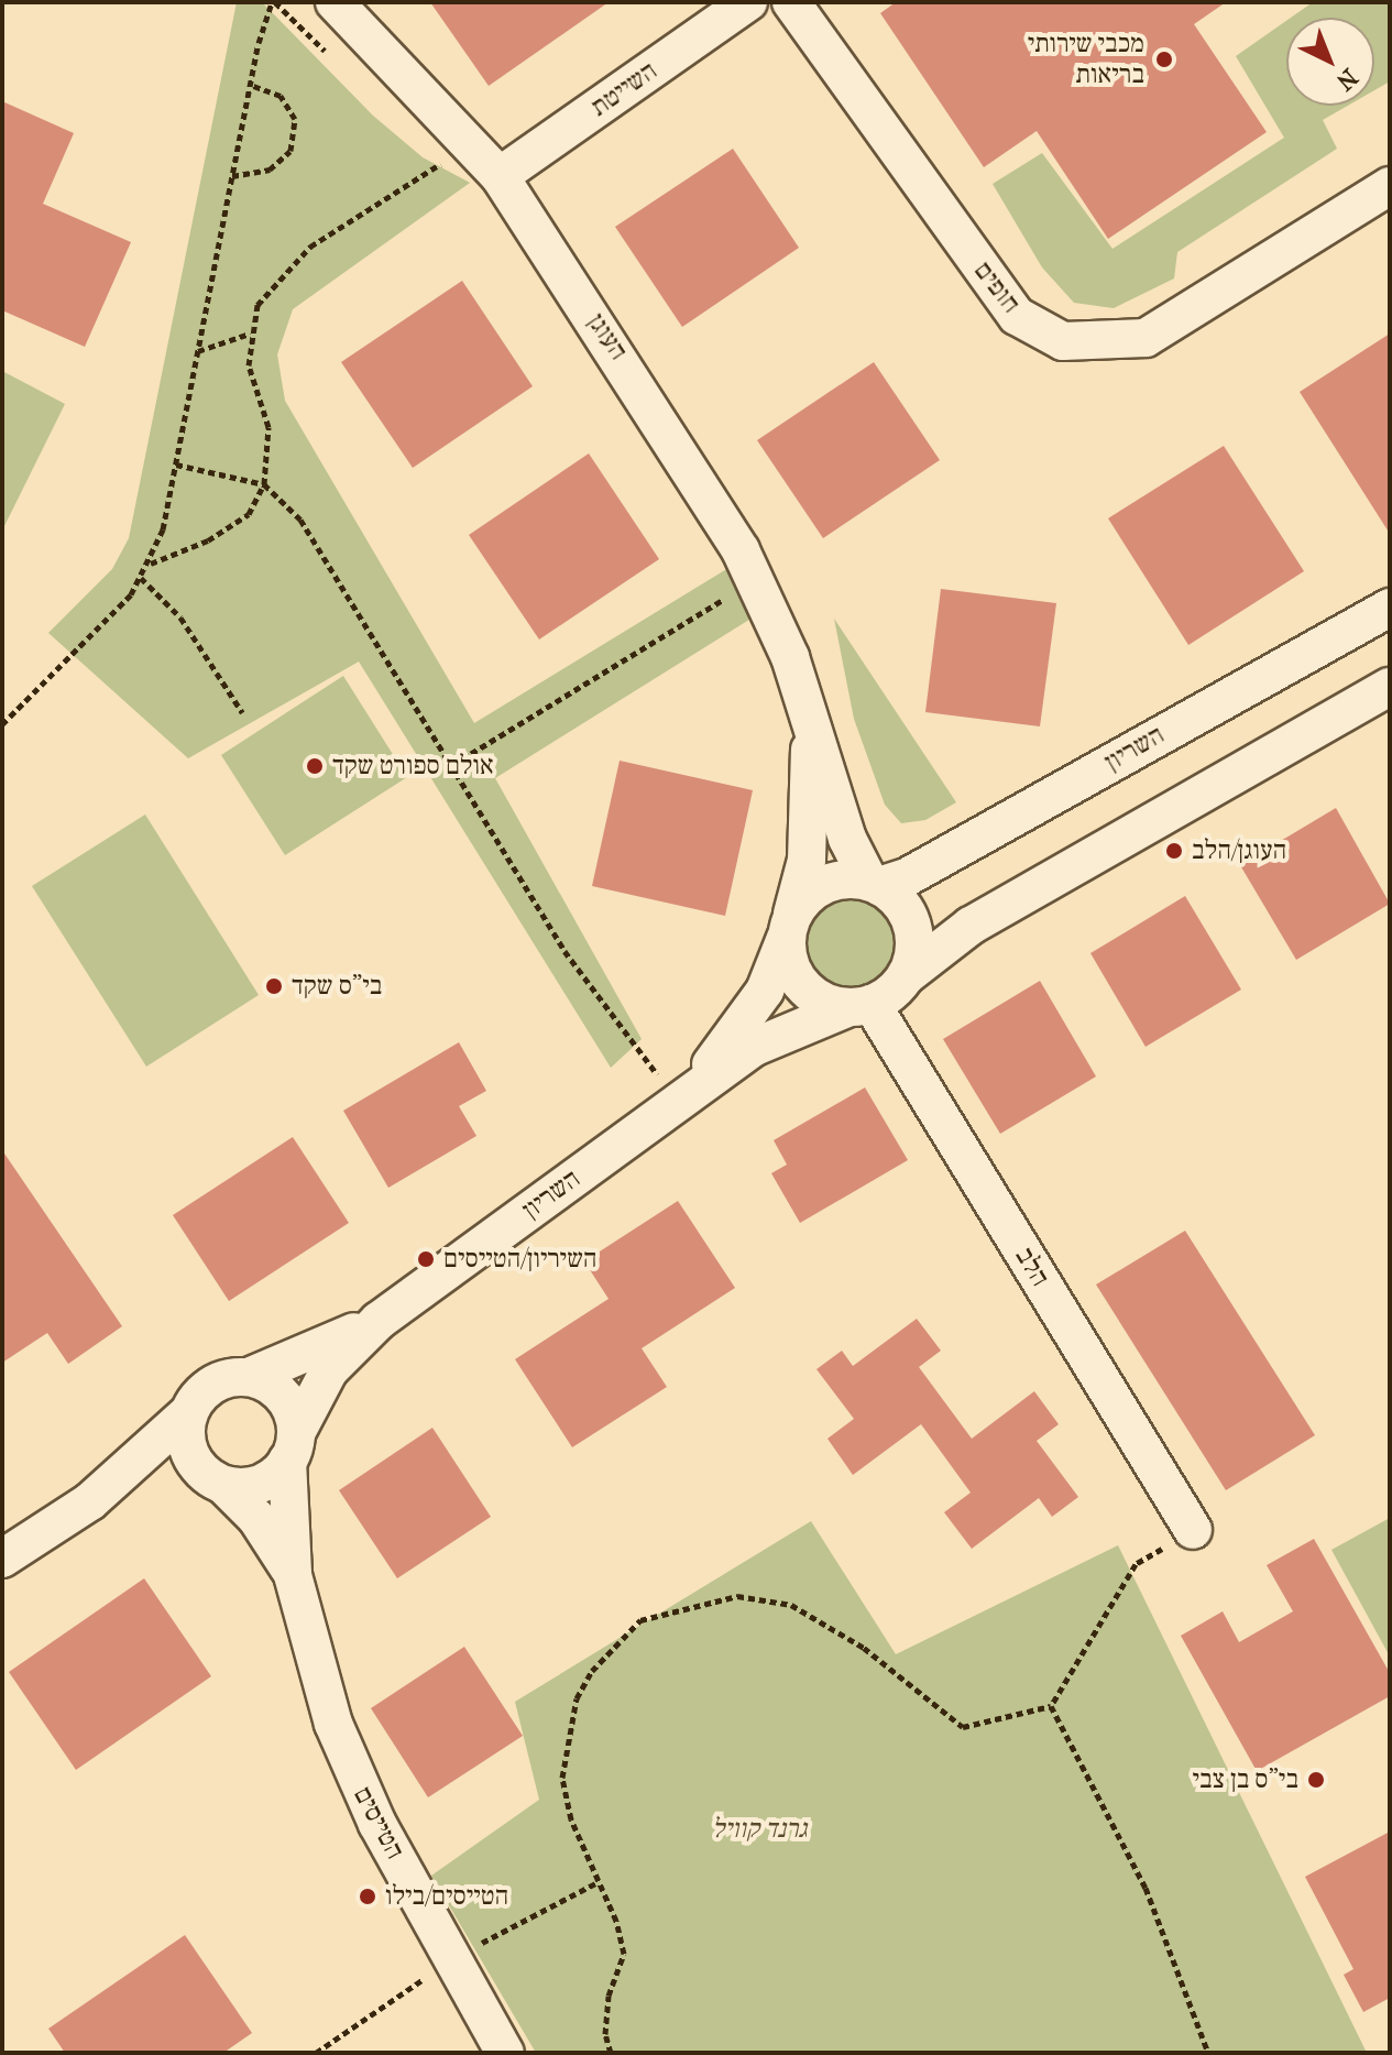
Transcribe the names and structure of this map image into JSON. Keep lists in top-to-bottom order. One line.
{"streets":{"street":["השייטת","חופים","העוגן","השריון","הלב","הטייסים"]},"crossings":[["השייטת","העוגן"],["העוגן","השריון"],["העוגן","הלב"],["השריון","הלב"],["השריון","הטייסים"]],"parks":["גרנד קוויל"],"places":["מכבי שירותי בריאות","אולם ספורט שקד","העוגן/הלב","בי\"ס שקד","השיריון/הטייסים","בי\"ס בן צבי","הטייסים/בילו"],"north":"bottom right"}
